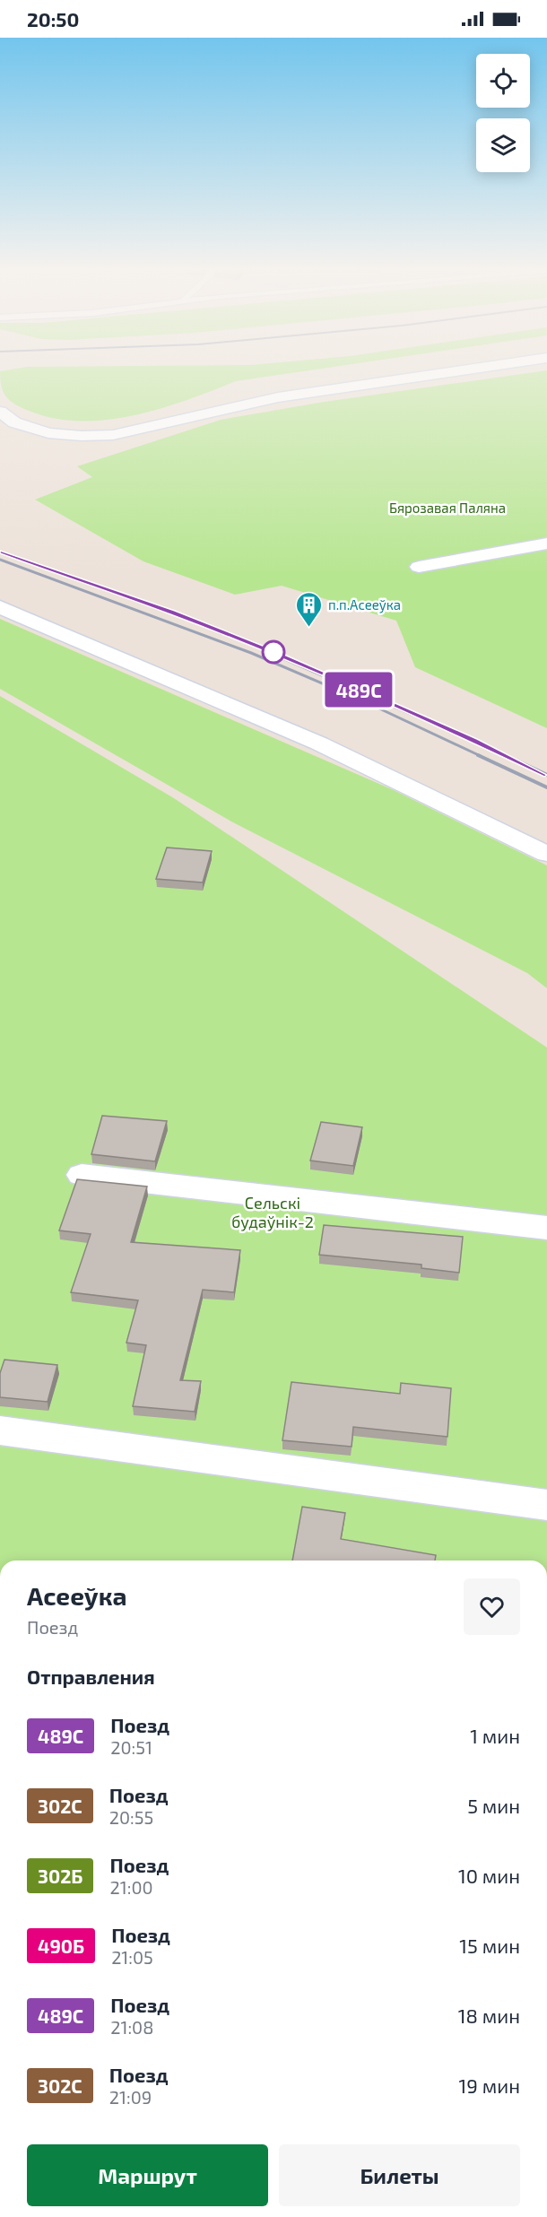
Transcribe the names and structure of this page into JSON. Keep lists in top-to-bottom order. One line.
{"parks":["Бярозавая Паляна","Сельскі будаўнік-2"],"places":{"building":["п.п.Асееўка"]},"page":{"status":"20:50","on_map":"489С","heading":[["Асееўка","Поезд"],"Отправления"],"list":[{"mark":"489С","name":"Поезд","note":"20:51","value":"1 мин"},{"mark":"302С","name":"Поезд","note":"20:55","value":"5 мин"},{"mark":"302Б","name":"Поезд","note":"21:00","value":"10 мин"},{"mark":"490Б","name":"Поезд","note":"21:05","value":"15 мин"},{"mark":"489С","name":"Поезд","note":"21:08","value":"18 мин"},{"mark":"302С","name":"Поезд","note":"21:09","value":"19 мин"}],"buttons":["Маршрут","Билеты"]}}
